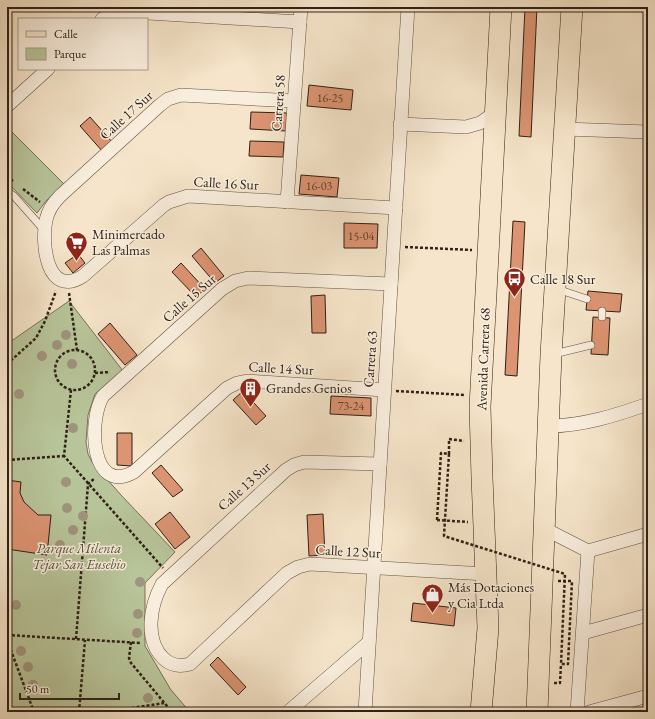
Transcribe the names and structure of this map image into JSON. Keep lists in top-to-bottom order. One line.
{"streets":{"main road":["Avenida Carrera 68"],"street":["Carrera 58","Calle 17 Sur","Calle 16 Sur","Calle 15 Sur","Carrera 63","Calle 14 Sur","Calle 13 Sur","Calle 12 Sur"]},"crossings":[["Carrera 58","Calle 17 Sur"],["Carrera 58","Calle 16 Sur"],["Calle 16 Sur","Carrera 63"],["Calle 15 Sur","Carrera 63"],["Calle 15 Sur","Calle 14 Sur"],["Carrera 63","Calle 14 Sur"],["Carrera 63","Calle 13 Sur"],["Carrera 63","Calle 12 Sur"],["Avenida Carrera 68","Calle 12 Sur"],["Calle 13 Sur","Calle 12 Sur"]],"parks":["Parque Milenta Tejar San Eusebio"],"places":{"supermarket":["Minimercado Las Palmas"],"bus stop":["Calle 18 Sur"],"building":["Grandes Genios"],"shop":["Más Dotaciones y Cia Ltda"]},"house_numbers":["16-25","16-03","15-04","73-24"],"legend":["Calle","Parque"],"scale_bar":"50 m"}
